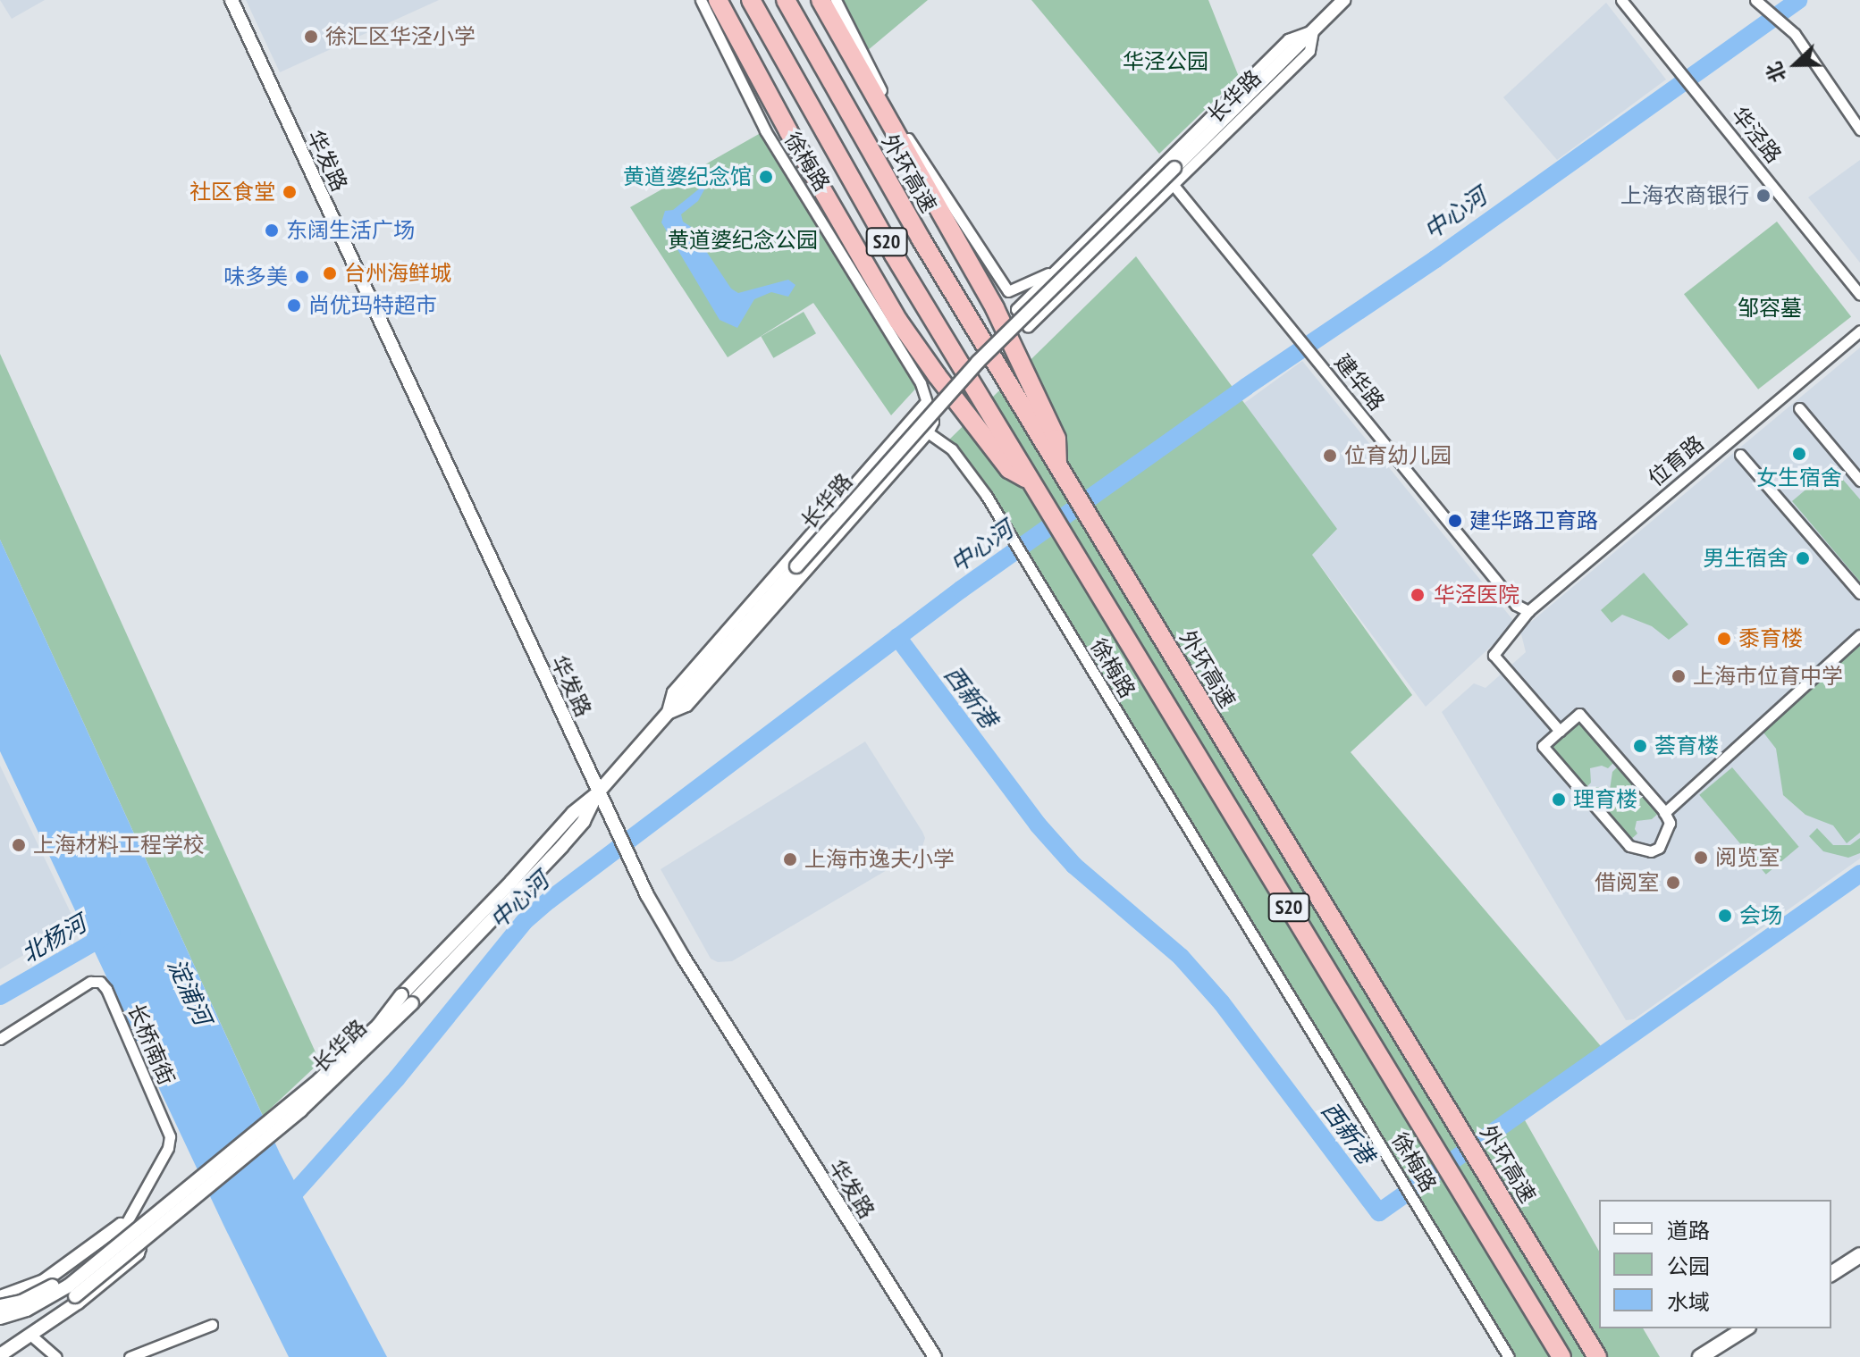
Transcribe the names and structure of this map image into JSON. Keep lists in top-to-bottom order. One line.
{"streets":{"highway":["外环高速","S20"],"street":["长华路","华泾路","华发路","徐梅路","建华路","位育路","长桥南街"]},"crossings":[["长华路","华发路"],["长华路","徐梅路"],["长华路","建华路"],["建华路","位育路"]],"water":["中心河","西新港","北杨河","淀浦河"],"parks":["华泾公园","黄道婆纪念公园","邹容墓"],"places":["徐汇区华泾小学","黄道婆纪念馆","社区食堂","上海农商银行","东阔生活广场","台州海鲜城","味多美","尚优玛特超市","女生宿舍","位育幼儿园","建华路卫育路","男生宿舍","华泾医院","黍育楼","上海市位育中学","荟育楼","理育楼","上海材料工程学校","阅览室","上海市逸夫小学","借阅室","会场"],"legend":["道路","公园","水域"],"north":"left"}
